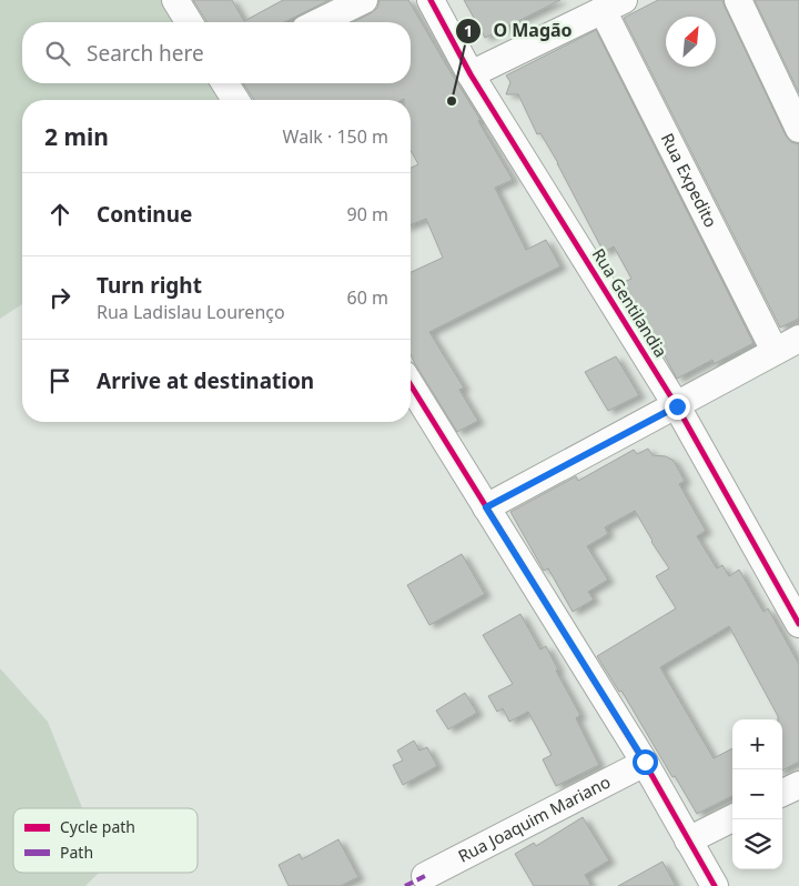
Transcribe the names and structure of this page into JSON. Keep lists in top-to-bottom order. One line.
{"streets":{"street":["Rua Expedito","Rua Gentilandia","Rua Joaquim Mariano"]},"places":["O Magão"],"legend":["Cycle path","Path"],"north":"top right","page":{"search":"Search here","heading":["2 min","Walk · 150 m"],"list":[["Continue","90 m"],["Turn right","Rua Ladislau Lourenço","60 m"],"Arrive at destination"],"map_buttons":["+","−"]}}
